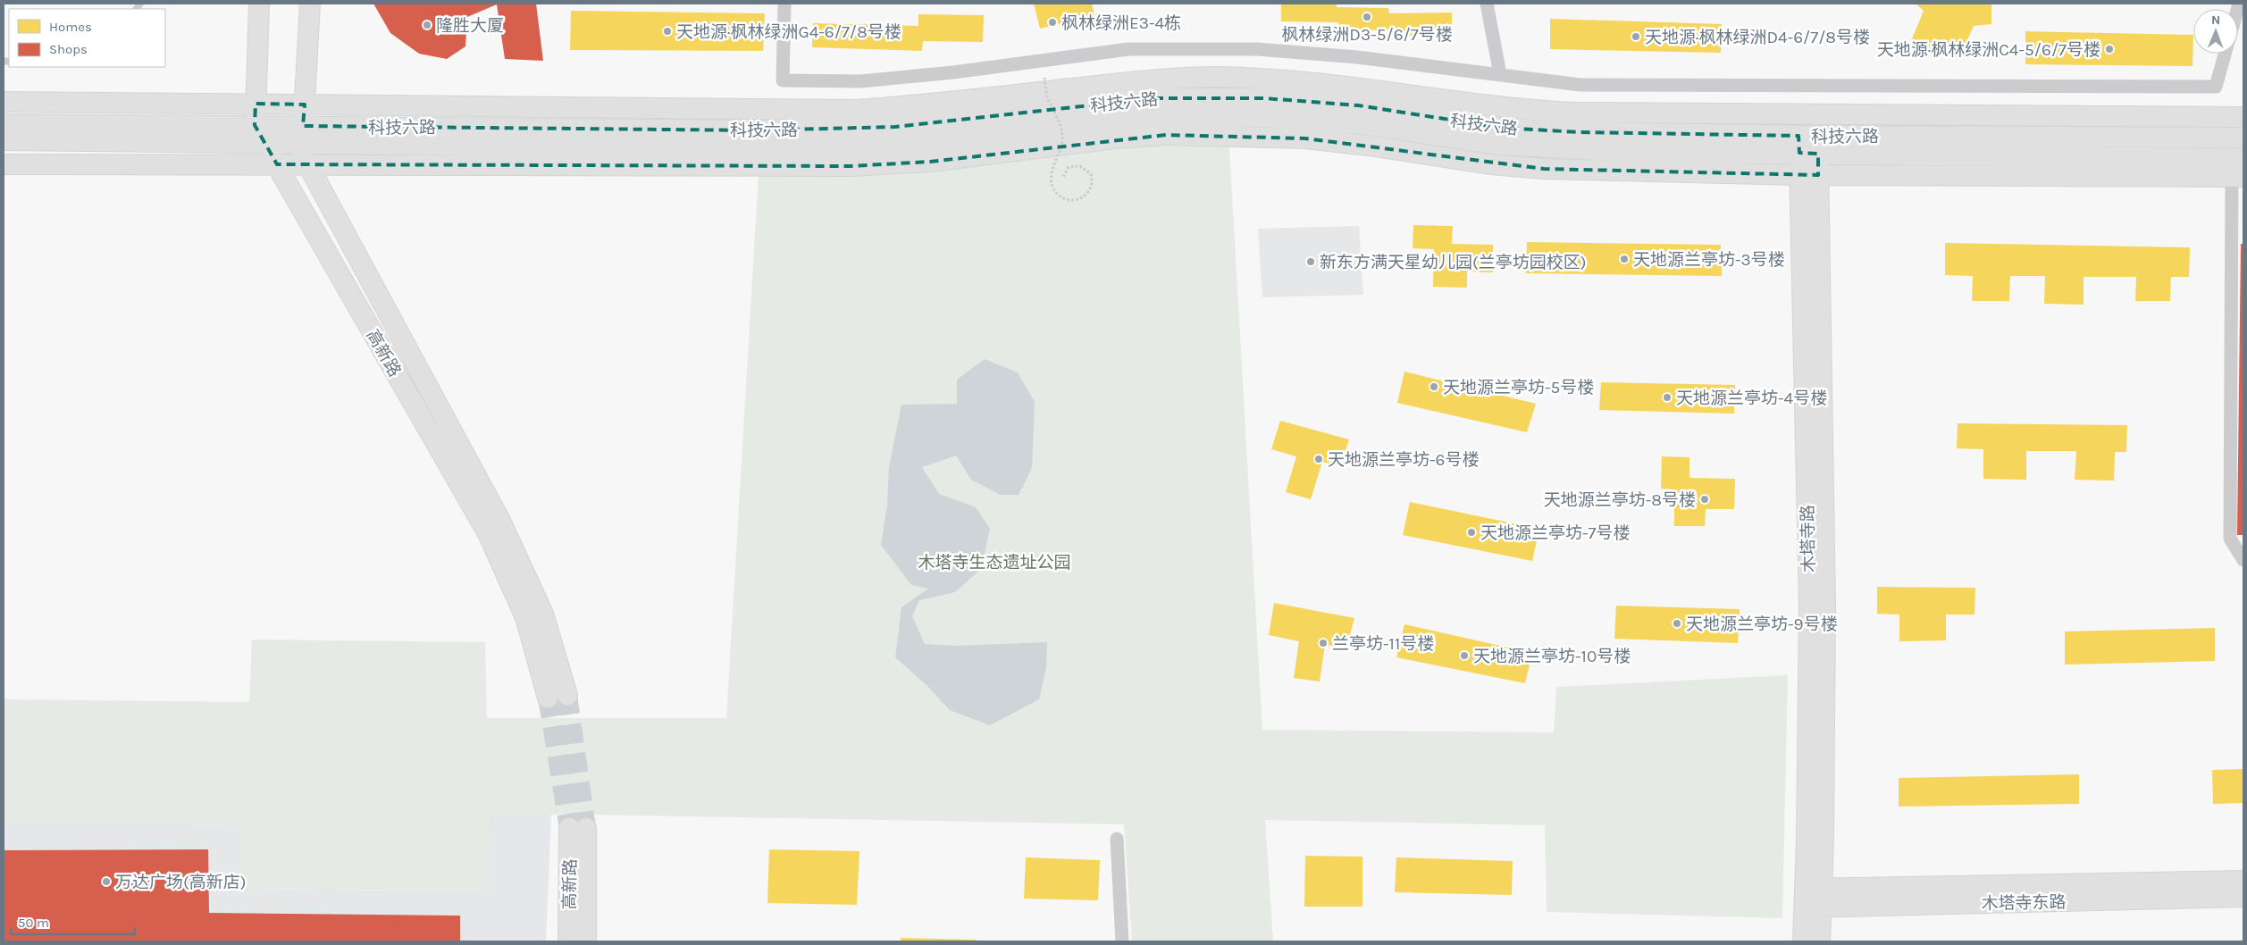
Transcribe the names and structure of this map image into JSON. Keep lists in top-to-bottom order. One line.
{"streets":{"main road":["科技六路","高新路","木塔寺路","木塔寺东路"]},"crossings":[["科技六路","高新路"],["科技六路","木塔寺路"],["木塔寺路","木塔寺东路"]],"parks":["木塔寺生态遗址公园"],"places":["枫林绿洲D3-5/6/7号楼","枫林绿洲E3-4栋","隆胜大厦","天地源·枫林绿洲G4-6/7/8号楼","天地源·枫林绿洲D4-6/7/8号楼","天地源·枫林绿洲C4-5/6/7号楼","天地源兰亭坊-3号楼","新东方满天星幼儿园(兰亭坊园校区)","天地源兰亭坊-5号楼","天地源兰亭坊-4号楼","天地源兰亭坊-6号楼","天地源兰亭坊-8号楼","天地源兰亭坊-7号楼","天地源兰亭坊-9号楼","兰亭坊-11号楼","天地源兰亭坊-10号楼","万达广场(高新店)"],"legend":["Homes","Shops"],"scale_bar":"50 m","north":"top"}
